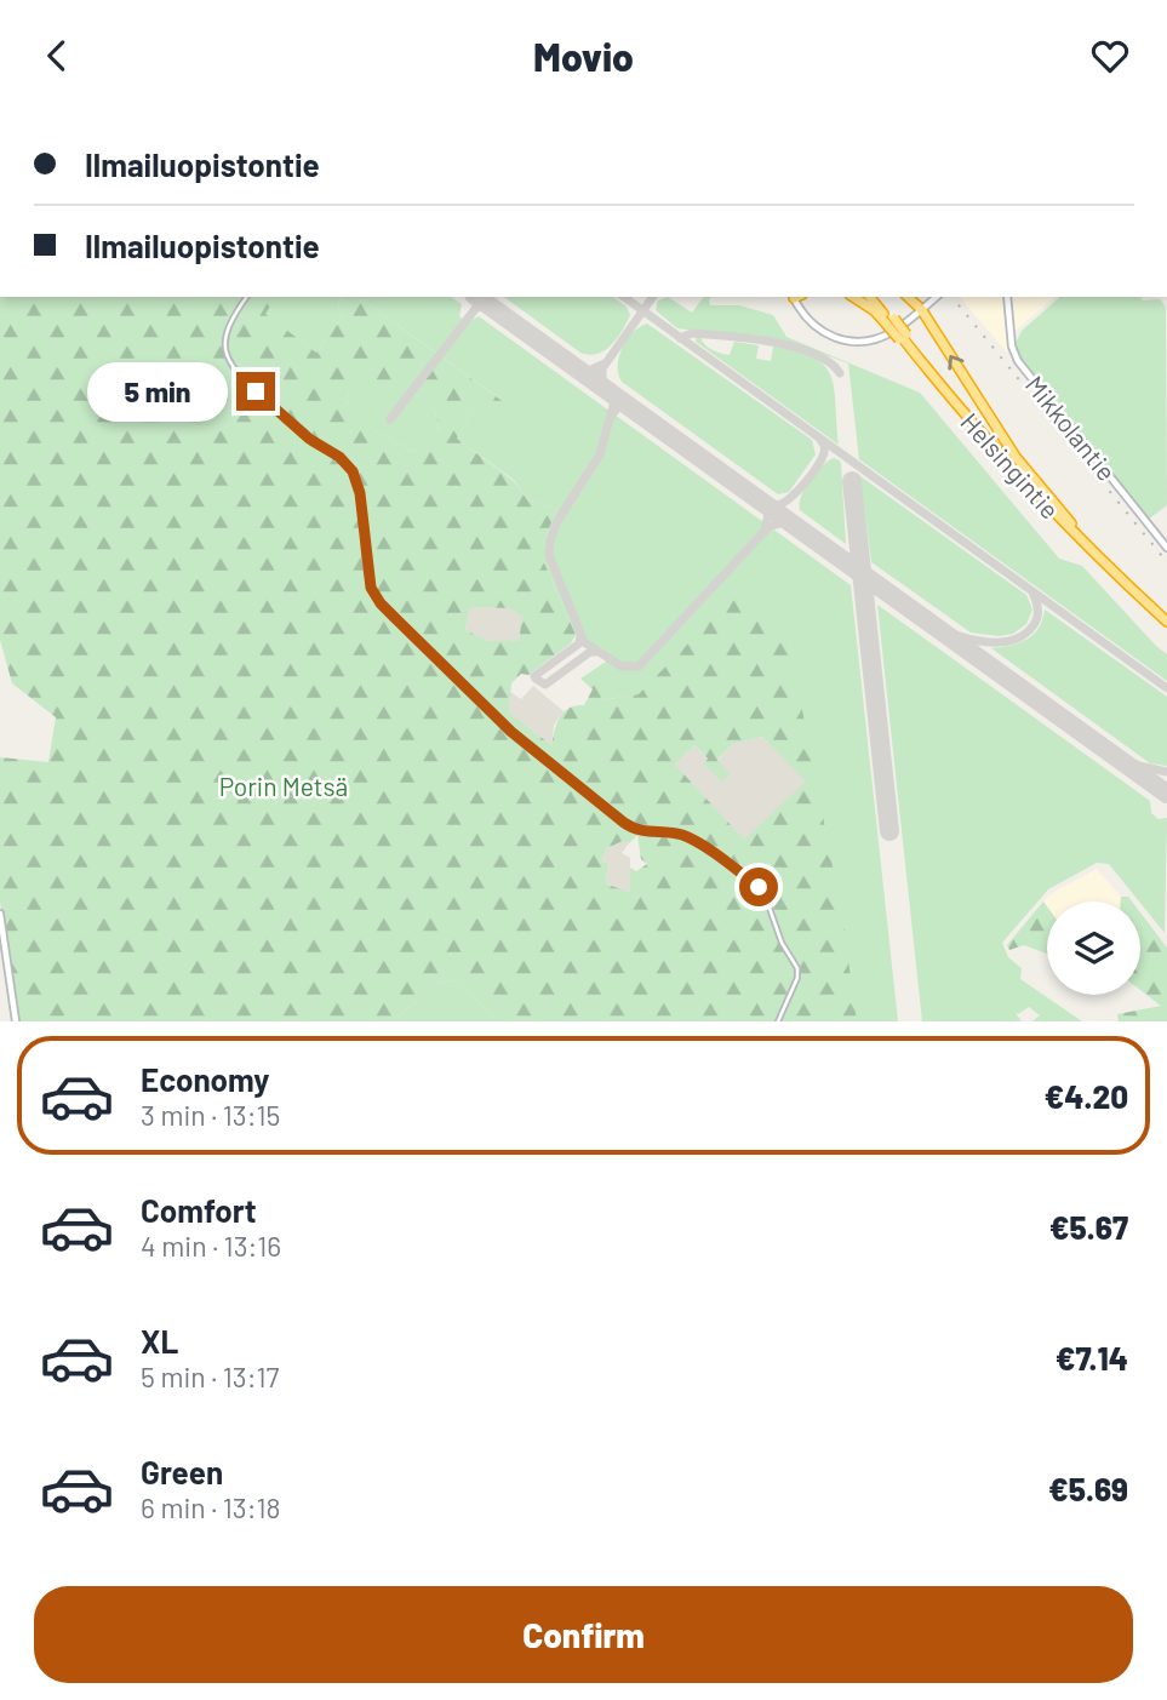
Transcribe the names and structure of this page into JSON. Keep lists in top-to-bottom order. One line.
{"streets":{"highway":["Helsingintie"],"street":["Mikkolantie"]},"parks":["Porin Metsä"],"page":{"header":"Movio","banner":["Ilmailuopistontie","Ilmailuopistontie"],"bubble":"5 min","list":[{"name":"Economy","note":"3 min · 13:15","value":"€4.20"},{"name":"Comfort","note":"4 min · 13:16","value":"€5.67"},{"name":"XL","note":"5 min · 13:17","value":"€7.14"},{"name":"Green","note":"6 min · 13:18","value":"€5.69"}],"buttons":"Confirm"}}
